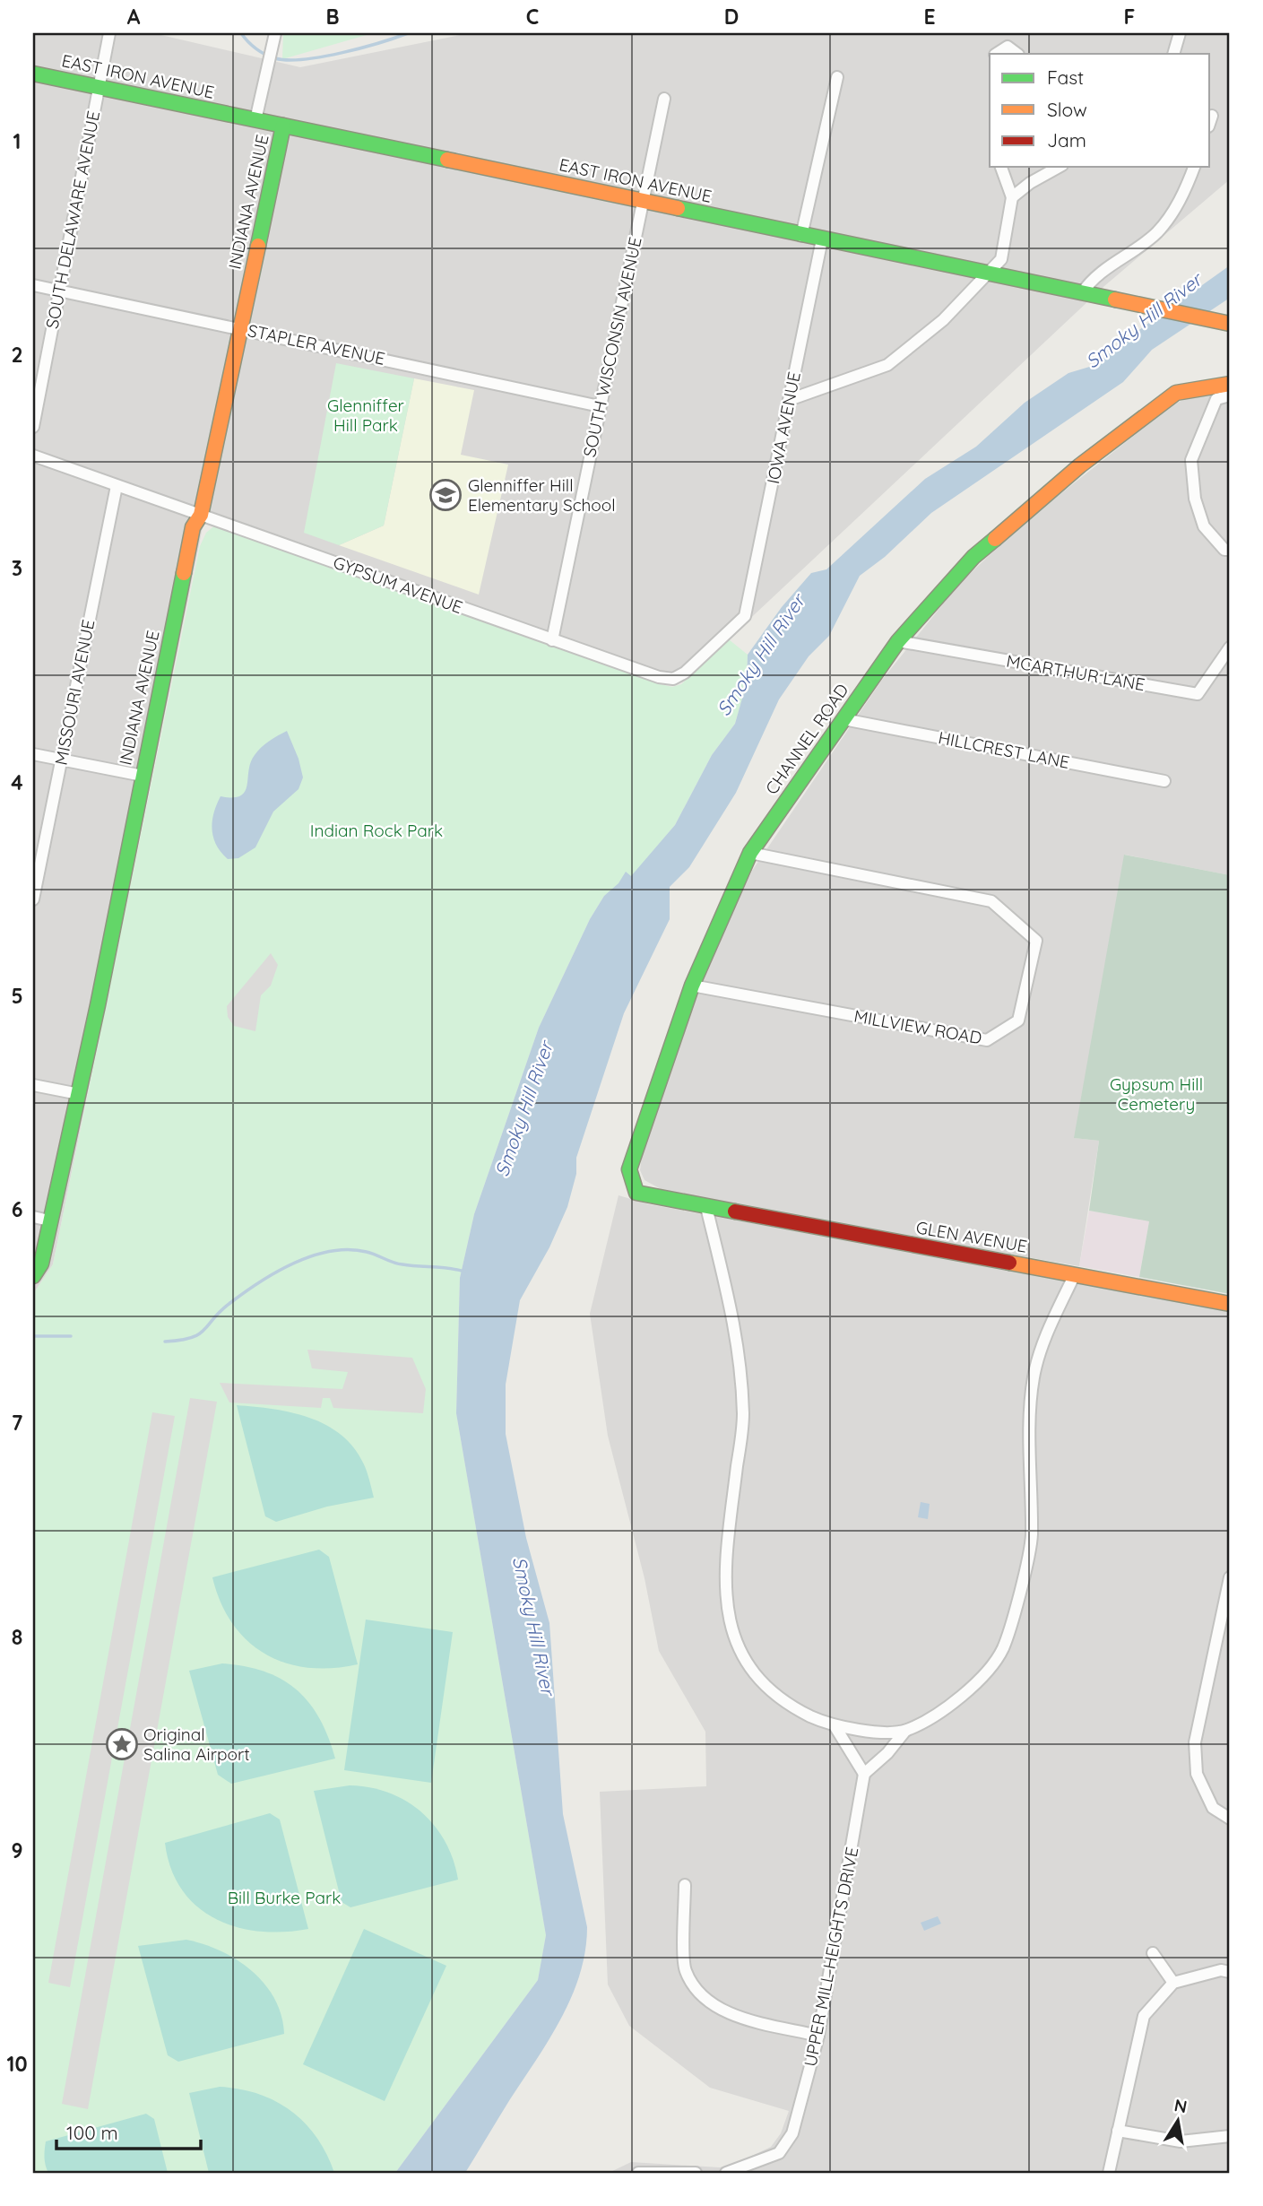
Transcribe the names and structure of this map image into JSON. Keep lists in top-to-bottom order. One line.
{"streets":{"street":["EAST IRON AVENUE","INDIANA AVENUE","SOUTH DELAWARE AVENUE","STAPLER AVENUE","SOUTH WISCONSIN AVENUE","IOWA AVENUE","GYPSUM AVENUE","MCARTHUR LANE","MISSOURI AVENUE","CHANNEL ROAD","HILLCREST LANE","MILLVIEW ROAD","GLEN AVENUE","UPPER MILL HEIGHTS DRIVE"]},"crossings":[["EAST IRON AVENUE","INDIANA AVENUE"],["EAST IRON AVENUE","SOUTH DELAWARE AVENUE"],["EAST IRON AVENUE","SOUTH WISCONSIN AVENUE"],["EAST IRON AVENUE","IOWA AVENUE"],["INDIANA AVENUE","STAPLER AVENUE"],["INDIANA AVENUE","GYPSUM AVENUE"],["SOUTH DELAWARE AVENUE","STAPLER AVENUE"],["STAPLER AVENUE","SOUTH WISCONSIN AVENUE"],["SOUTH WISCONSIN AVENUE","GYPSUM AVENUE"],["IOWA AVENUE","GYPSUM AVENUE"],["GYPSUM AVENUE","MISSOURI AVENUE"],["MCARTHUR LANE","CHANNEL ROAD"],["CHANNEL ROAD","HILLCREST LANE"],["CHANNEL ROAD","MILLVIEW ROAD"],["CHANNEL ROAD","GLEN AVENUE"]],"water":["Smoky Hill River"],"parks":["Glenniffer Hill Park","Indian Rock Park","Gypsum Hill Cemetery","Bill Burke Park"],"places":{"school or university":["Glenniffer Hill Elementary School"],"place":["Original Salina Airport"]},"legend":["Fast","Slow","Jam"],"scale_bar":"100 m","north":"top","grid":{"columns":["A","B","C","D","E","F"],"rows":["1","2","3","4","5","6","7","8","9","10"]}}
